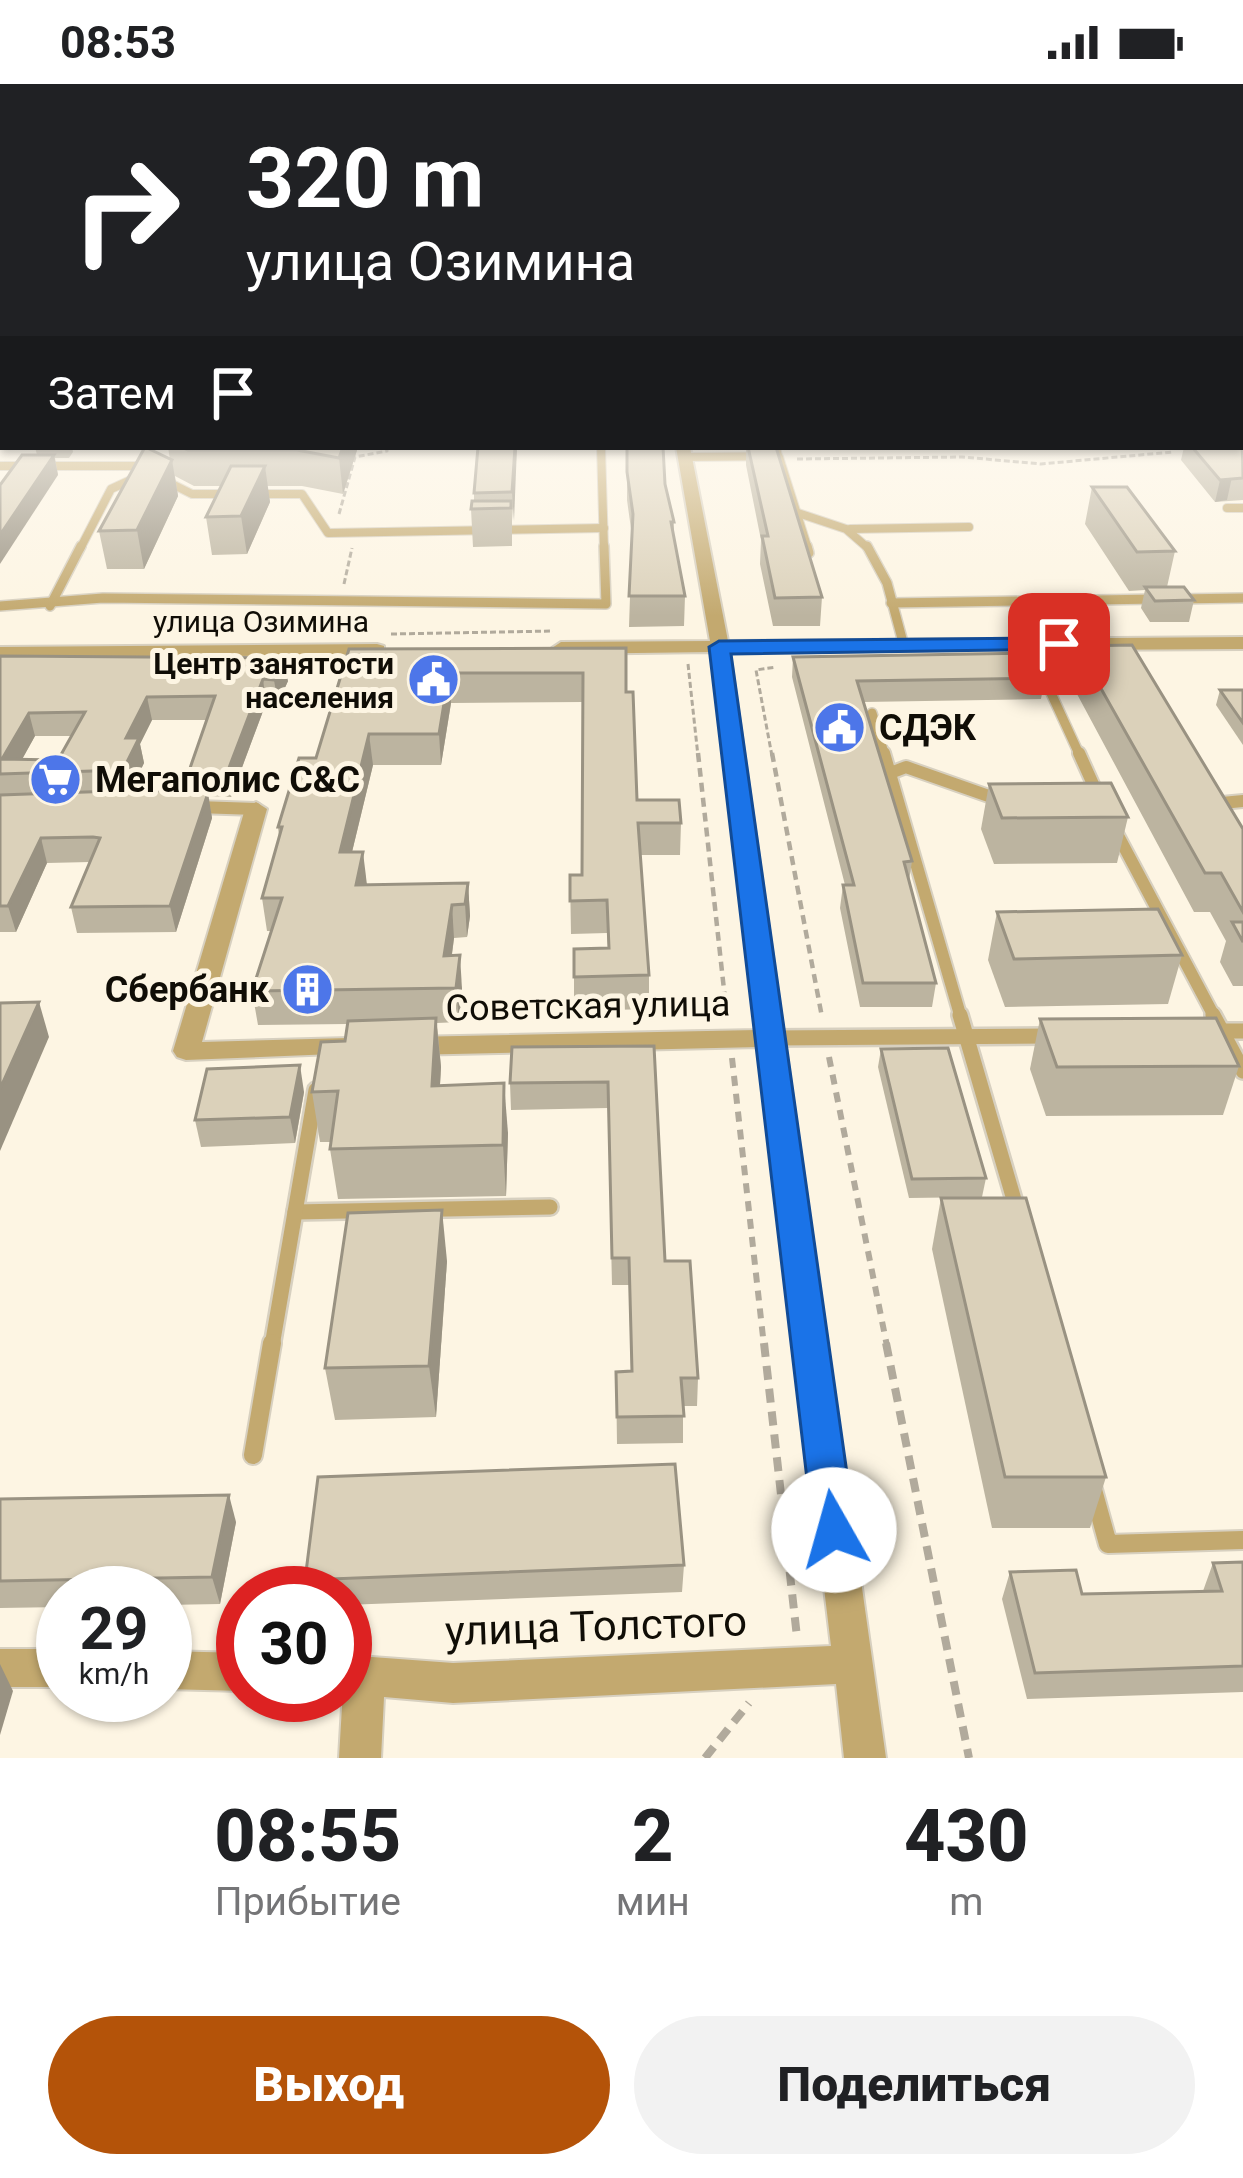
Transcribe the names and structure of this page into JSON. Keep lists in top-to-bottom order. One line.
{"streets":{"street":["улица Озимина","Советская улица","улица Толстого"]},"places":{"public building":["Центр занятости населения","СДЭК"],"supermarket":["Мегаполис C&C"],"building":["Сбербанк"]},"page":{"status":"08:53","turn":["320 m","улица Озимина"],"then":"Затем","speed":"29 km/h","limit":"30","eta":["08:55","Прибытие","2","мин","430","m"],"buttons":["Выход","Поделиться"]}}
